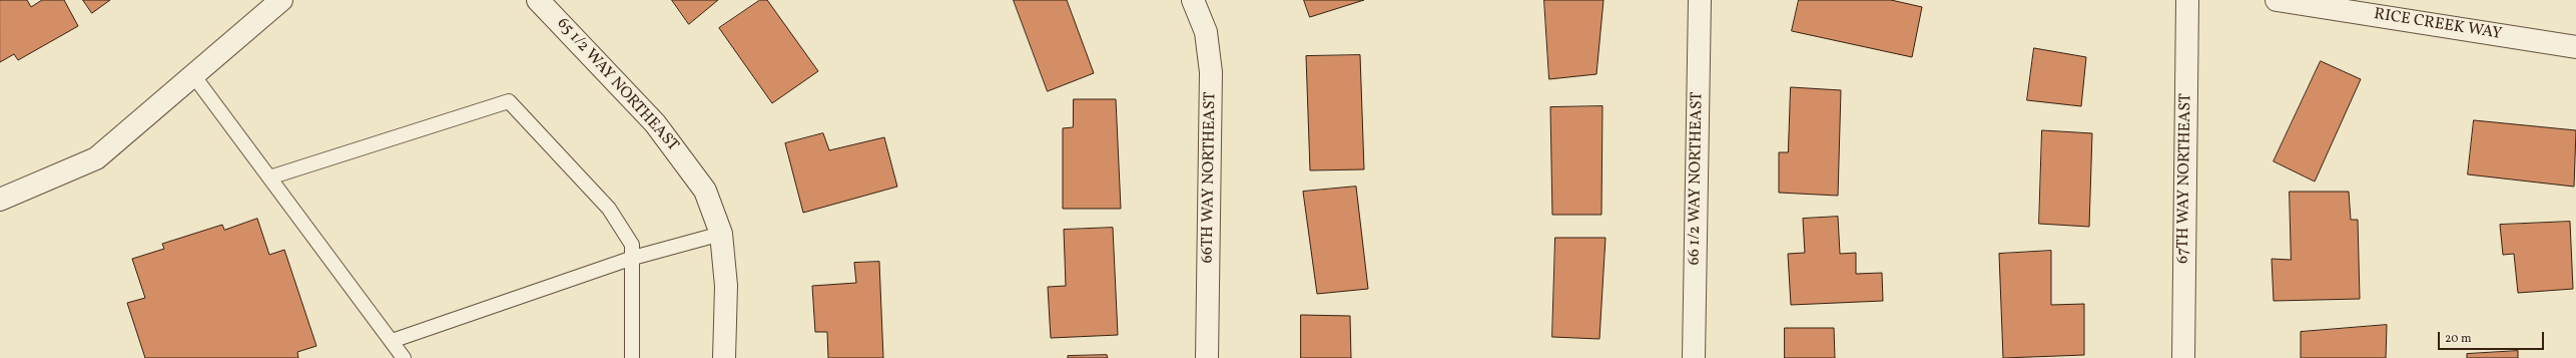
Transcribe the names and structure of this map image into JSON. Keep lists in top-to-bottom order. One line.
{"streets":{"street":["RICE CREEK WAY","65 1/2 WAY NORTHEAST","66TH WAY NORTHEAST","66 1/2 WAY NORTHEAST","67TH WAY NORTHEAST"]},"scale_bar":"20 m"}
